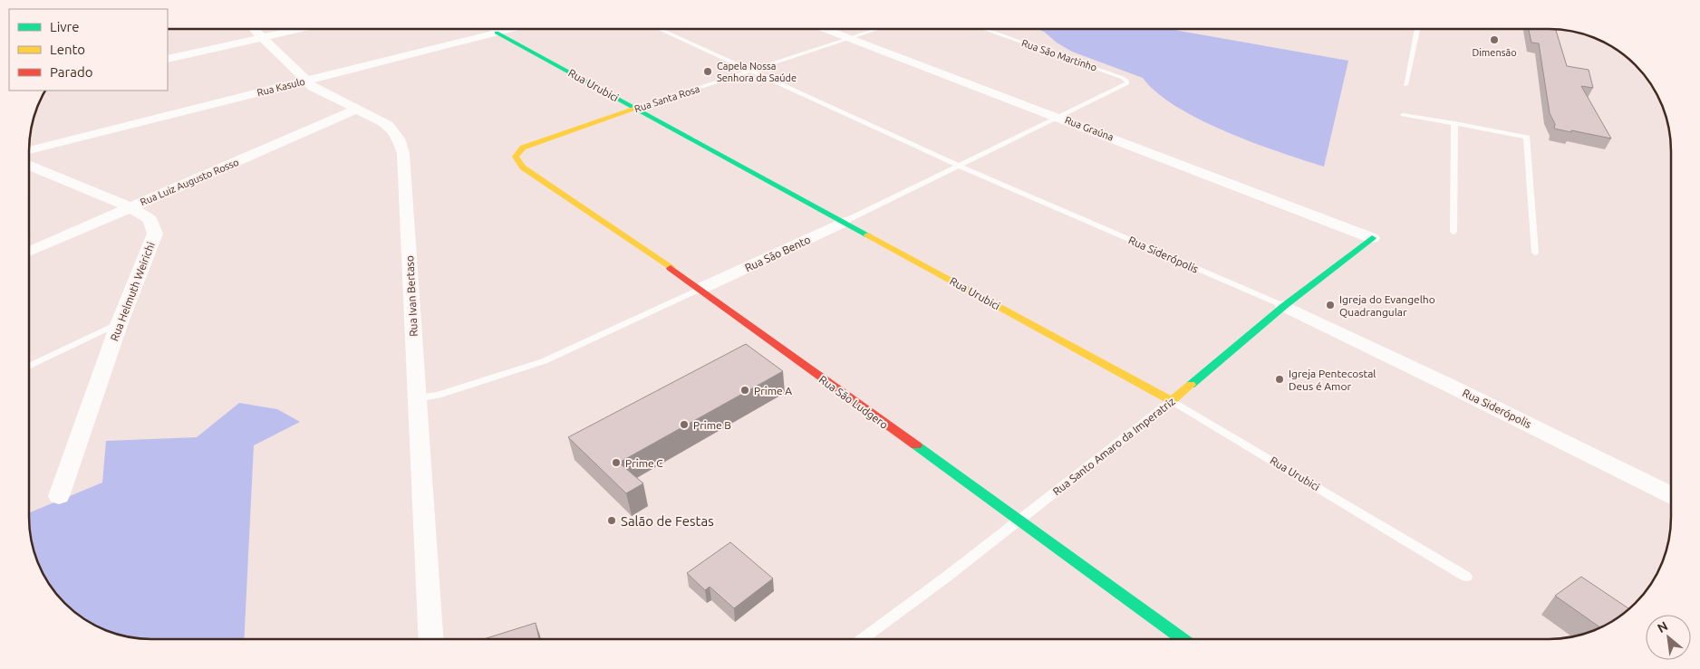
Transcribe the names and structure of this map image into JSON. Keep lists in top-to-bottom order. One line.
{"streets":{"street":["Rua Urubici","Rua Kasulo","Rua Santa Rosa","Rua Graúna","Rua Luiz Augusto Rosso","Rua São Bento","Rua Siderópolis","Rua Helmuth Weirichi","Rua Ivan Bertaso","Rua São Ludgero","Rua Santo Amaro da Imperatriz"],"lane":["Rua São Martinho"]},"crossings":[["Rua São Martinho","Rua São Bento"],["Rua Urubici","Rua Kasulo"],["Rua Urubici","Rua Santa Rosa"],["Rua Urubici","Rua São Bento"],["Rua Urubici","Rua Santo Amaro da Imperatriz"],["Rua Kasulo","Rua Ivan Bertaso"],["Rua Santa Rosa","Rua Graúna"],["Rua Santa Rosa","Rua Siderópolis"],["Rua Santa Rosa","Rua São Ludgero"],["Rua Graúna","Rua São Bento"],["Rua Graúna","Rua Santo Amaro da Imperatriz"],["Rua Luiz Augusto Rosso","Rua Helmuth Weirichi"],["Rua Luiz Augusto Rosso","Rua Ivan Bertaso"],["Rua São Bento","Rua Siderópolis"],["Rua São Bento","Rua Ivan Bertaso"],["Rua São Bento","Rua São Ludgero"],["Rua Siderópolis","Rua Santo Amaro da Imperatriz"],["Rua São Ludgero","Rua Santo Amaro da Imperatriz"]],"places":["Dimensão","Capela Nossa Senhora da Saúde","Igreja do Evangelho Quadrangular","Igreja Pentecostal Deus é Amor","Prime A","Prime B","Prime C","Salão de Festas"],"legend":["Livre","Lento","Parado"],"north":"top left"}
